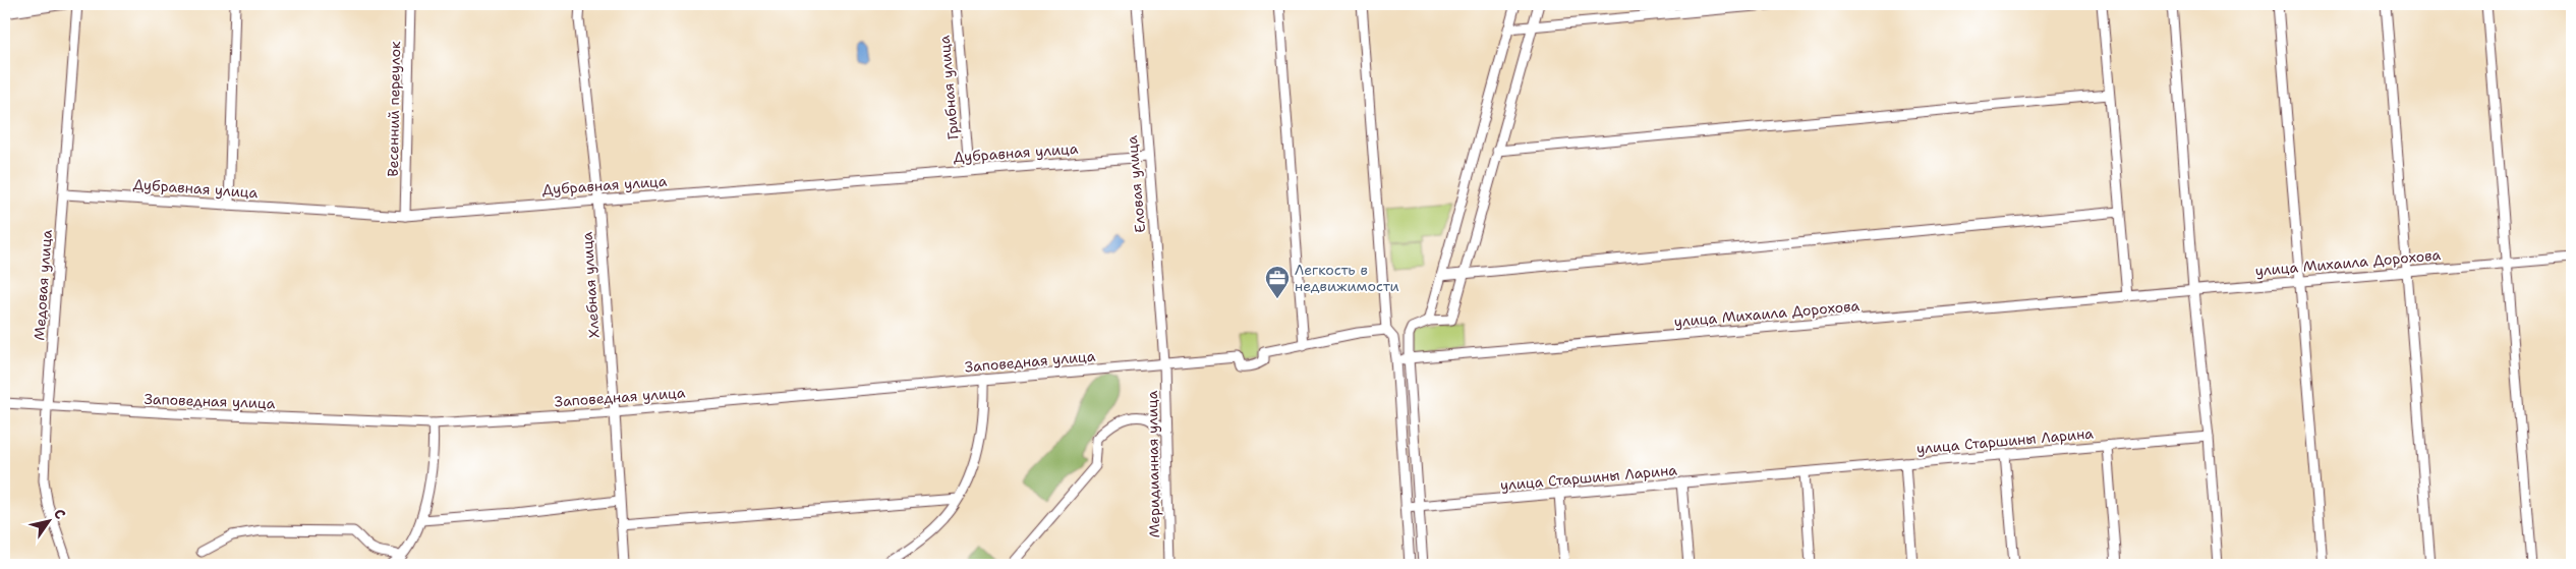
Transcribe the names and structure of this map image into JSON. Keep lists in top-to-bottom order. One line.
{"streets":{"street":["Грибная улица","Весенний переулок","Дубравная улица","Еловая улица","улица Михаила Дорохова","Медовая улица","Хлебная улица","Заповедная улица","улица Старшины Ларина","Меридианная улица"]},"crossings":[["Грибная улица","Дубравная улица"],["Весенний переулок","Дубравная улица"],["Дубравная улица","Еловая улица"],["Дубравная улица","Медовая улица"],["Дубравная улица","Хлебная улица"],["Еловая улица","Заповедная улица"],["Еловая улица","Меридианная улица"],["Медовая улица","Заповедная улица"],["Хлебная улица","Заповедная улица"],["Заповедная улица","Меридианная улица"]],"places":{"office":["Легкость в недвижимости"]},"north":"top right"}
